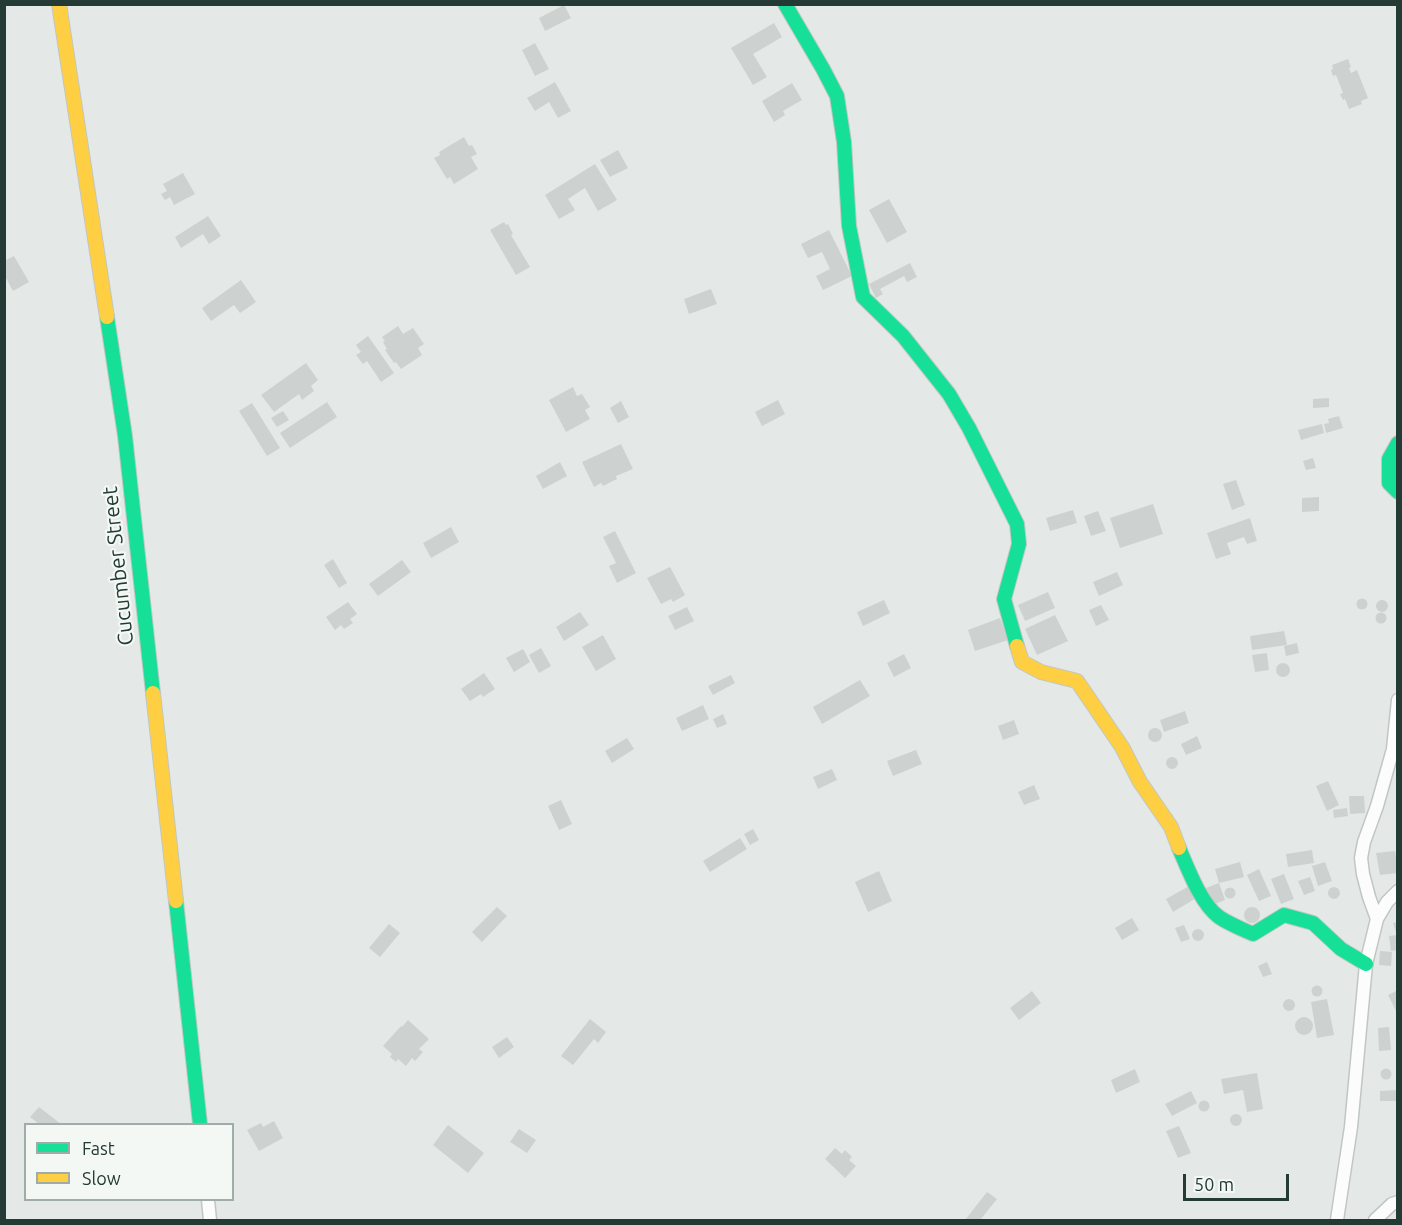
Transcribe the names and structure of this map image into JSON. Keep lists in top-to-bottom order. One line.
{"streets":{"street":["Cucumber Street"]},"legend":["Fast","Slow"],"scale_bar":"50 m"}
